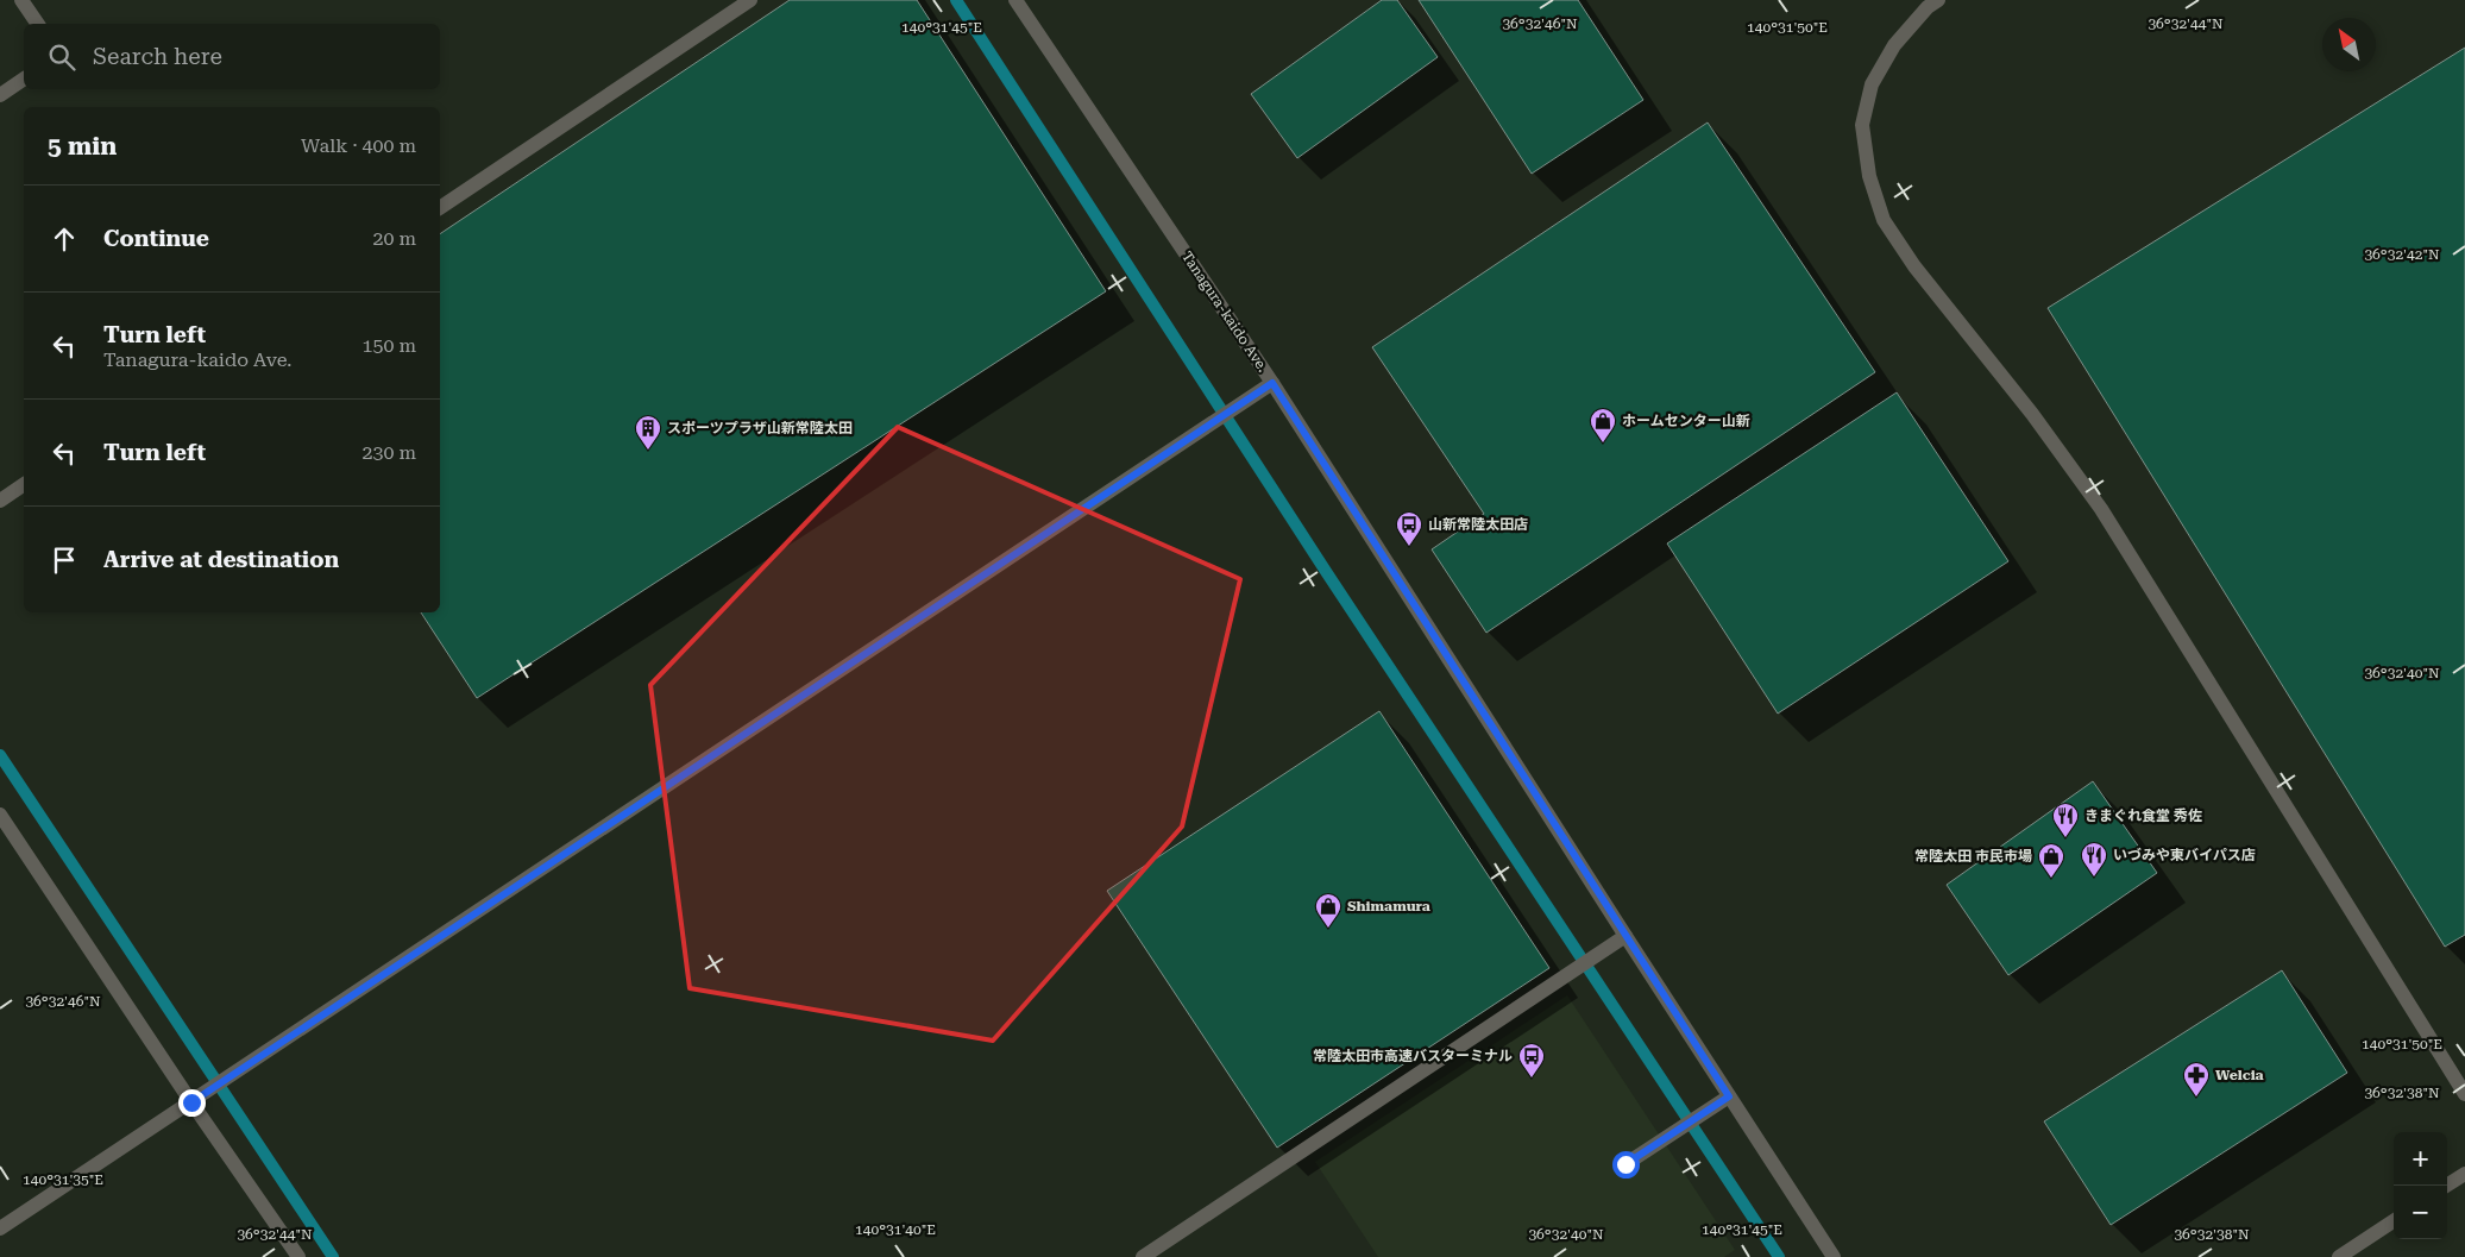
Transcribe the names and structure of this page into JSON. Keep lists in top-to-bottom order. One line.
{"streets":{"street":["Tanagura-kaido Ave."]},"places":{"shop":["ホームセンター山新","常陸太田 市民市場","Shimamura"],"building":["スポーツプラザ山新常陸太田"],"bus stop":["山新常陸太田店","常陸太田市高速バスターミナル"],"restaurant":["きまぐれ食堂 秀佐","いづみや東バイパス店"],"pharmacy":["Welcia"]},"north":"top left","page":{"search":"Search here","heading":["5 min","Walk · 400 m"],"list":[["Continue","20 m"],["Turn left","Tanagura-kaido Ave.","150 m"],["Turn left","230 m"],"Arrive at destination"],"map_buttons":["+","−"]},"coordinates":["36°32'46\"N","36°32'44\"N","140°31'45\"E","140°31'50\"E","36°32'42\"N","36°32'40\"N","36°32'38\"N","140°31'35\"E","140°31'40\"E"]}
